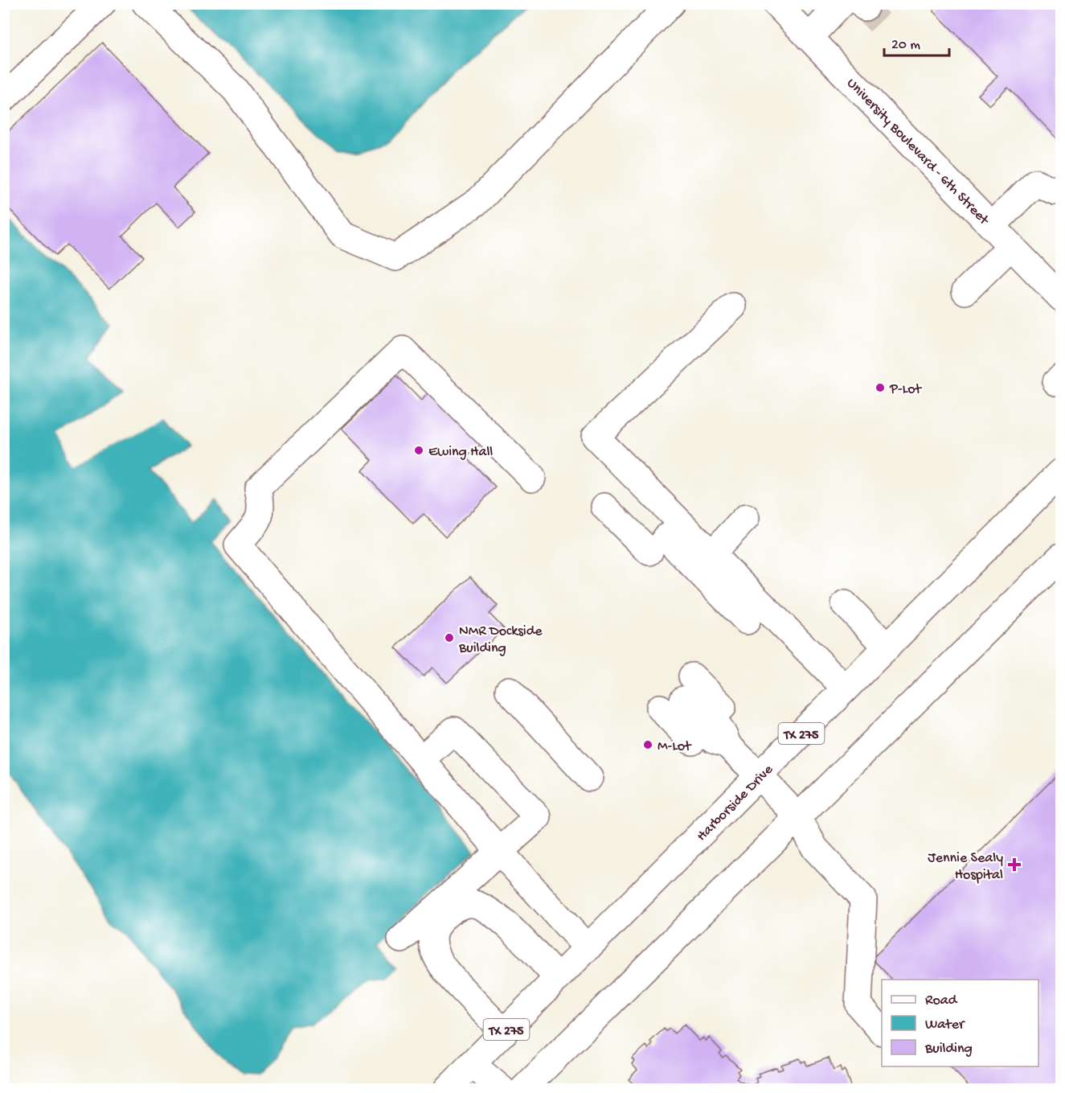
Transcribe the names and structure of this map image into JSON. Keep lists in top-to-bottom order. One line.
{"streets":{"main road":["University Boulevard - 6th Street","TX 275","Harborside Drive"]},"places":{"other":["P-Lot","Ewing Hall","NMR Dockside Building","M-Lot"],"health":["Jennie Sealy Hospital"]},"legend":["Road","Water","Building"],"scale_bar":"20 m"}
